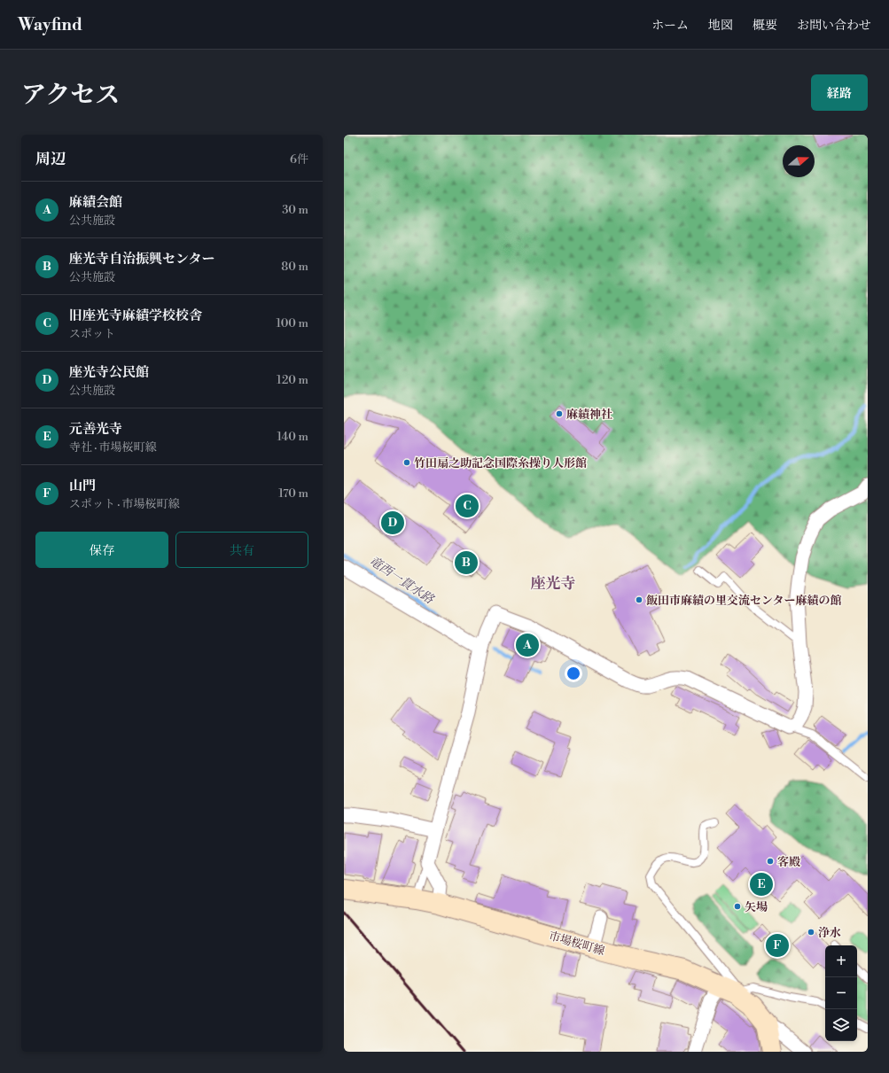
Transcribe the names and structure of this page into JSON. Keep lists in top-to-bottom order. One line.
{"streets":{"main road":["市場桜町線"]},"districts":["座光寺"],"water":["竜西一貫水路"],"places":["麻績神社","竹田扇之助記念国際糸操り人形館","飯田市麻績の里交流センター麻績の館","客殿","矢場","浄水"],"north":"right","page":{"header":"Wayfind","nav":["ホーム","地図","概要","お問い合わせ"],"title":"アクセス","buttons":["経路",["保存","共有"]],"heading":["周辺","6件"],"list":[{"mark":"A","name":"麻績会館","note":"公共施設","value":"30 m"},{"mark":"B","name":"座光寺自治振興センター","note":"公共施設","value":"80 m"},{"mark":"C","name":"旧座光寺麻績学校校舎","note":"スポット","value":"100 m"},{"mark":"D","name":"座光寺公民館","note":"公共施設","value":"120 m"},{"mark":"E","name":"元善光寺","note":"寺社 · 市場桜町線","value":"140 m"},{"mark":"F","name":"山門","note":"スポット · 市場桜町線","value":"170 m"}],"pins":["C","D","B","A","E","F"],"map_buttons":["+","−"]}}
